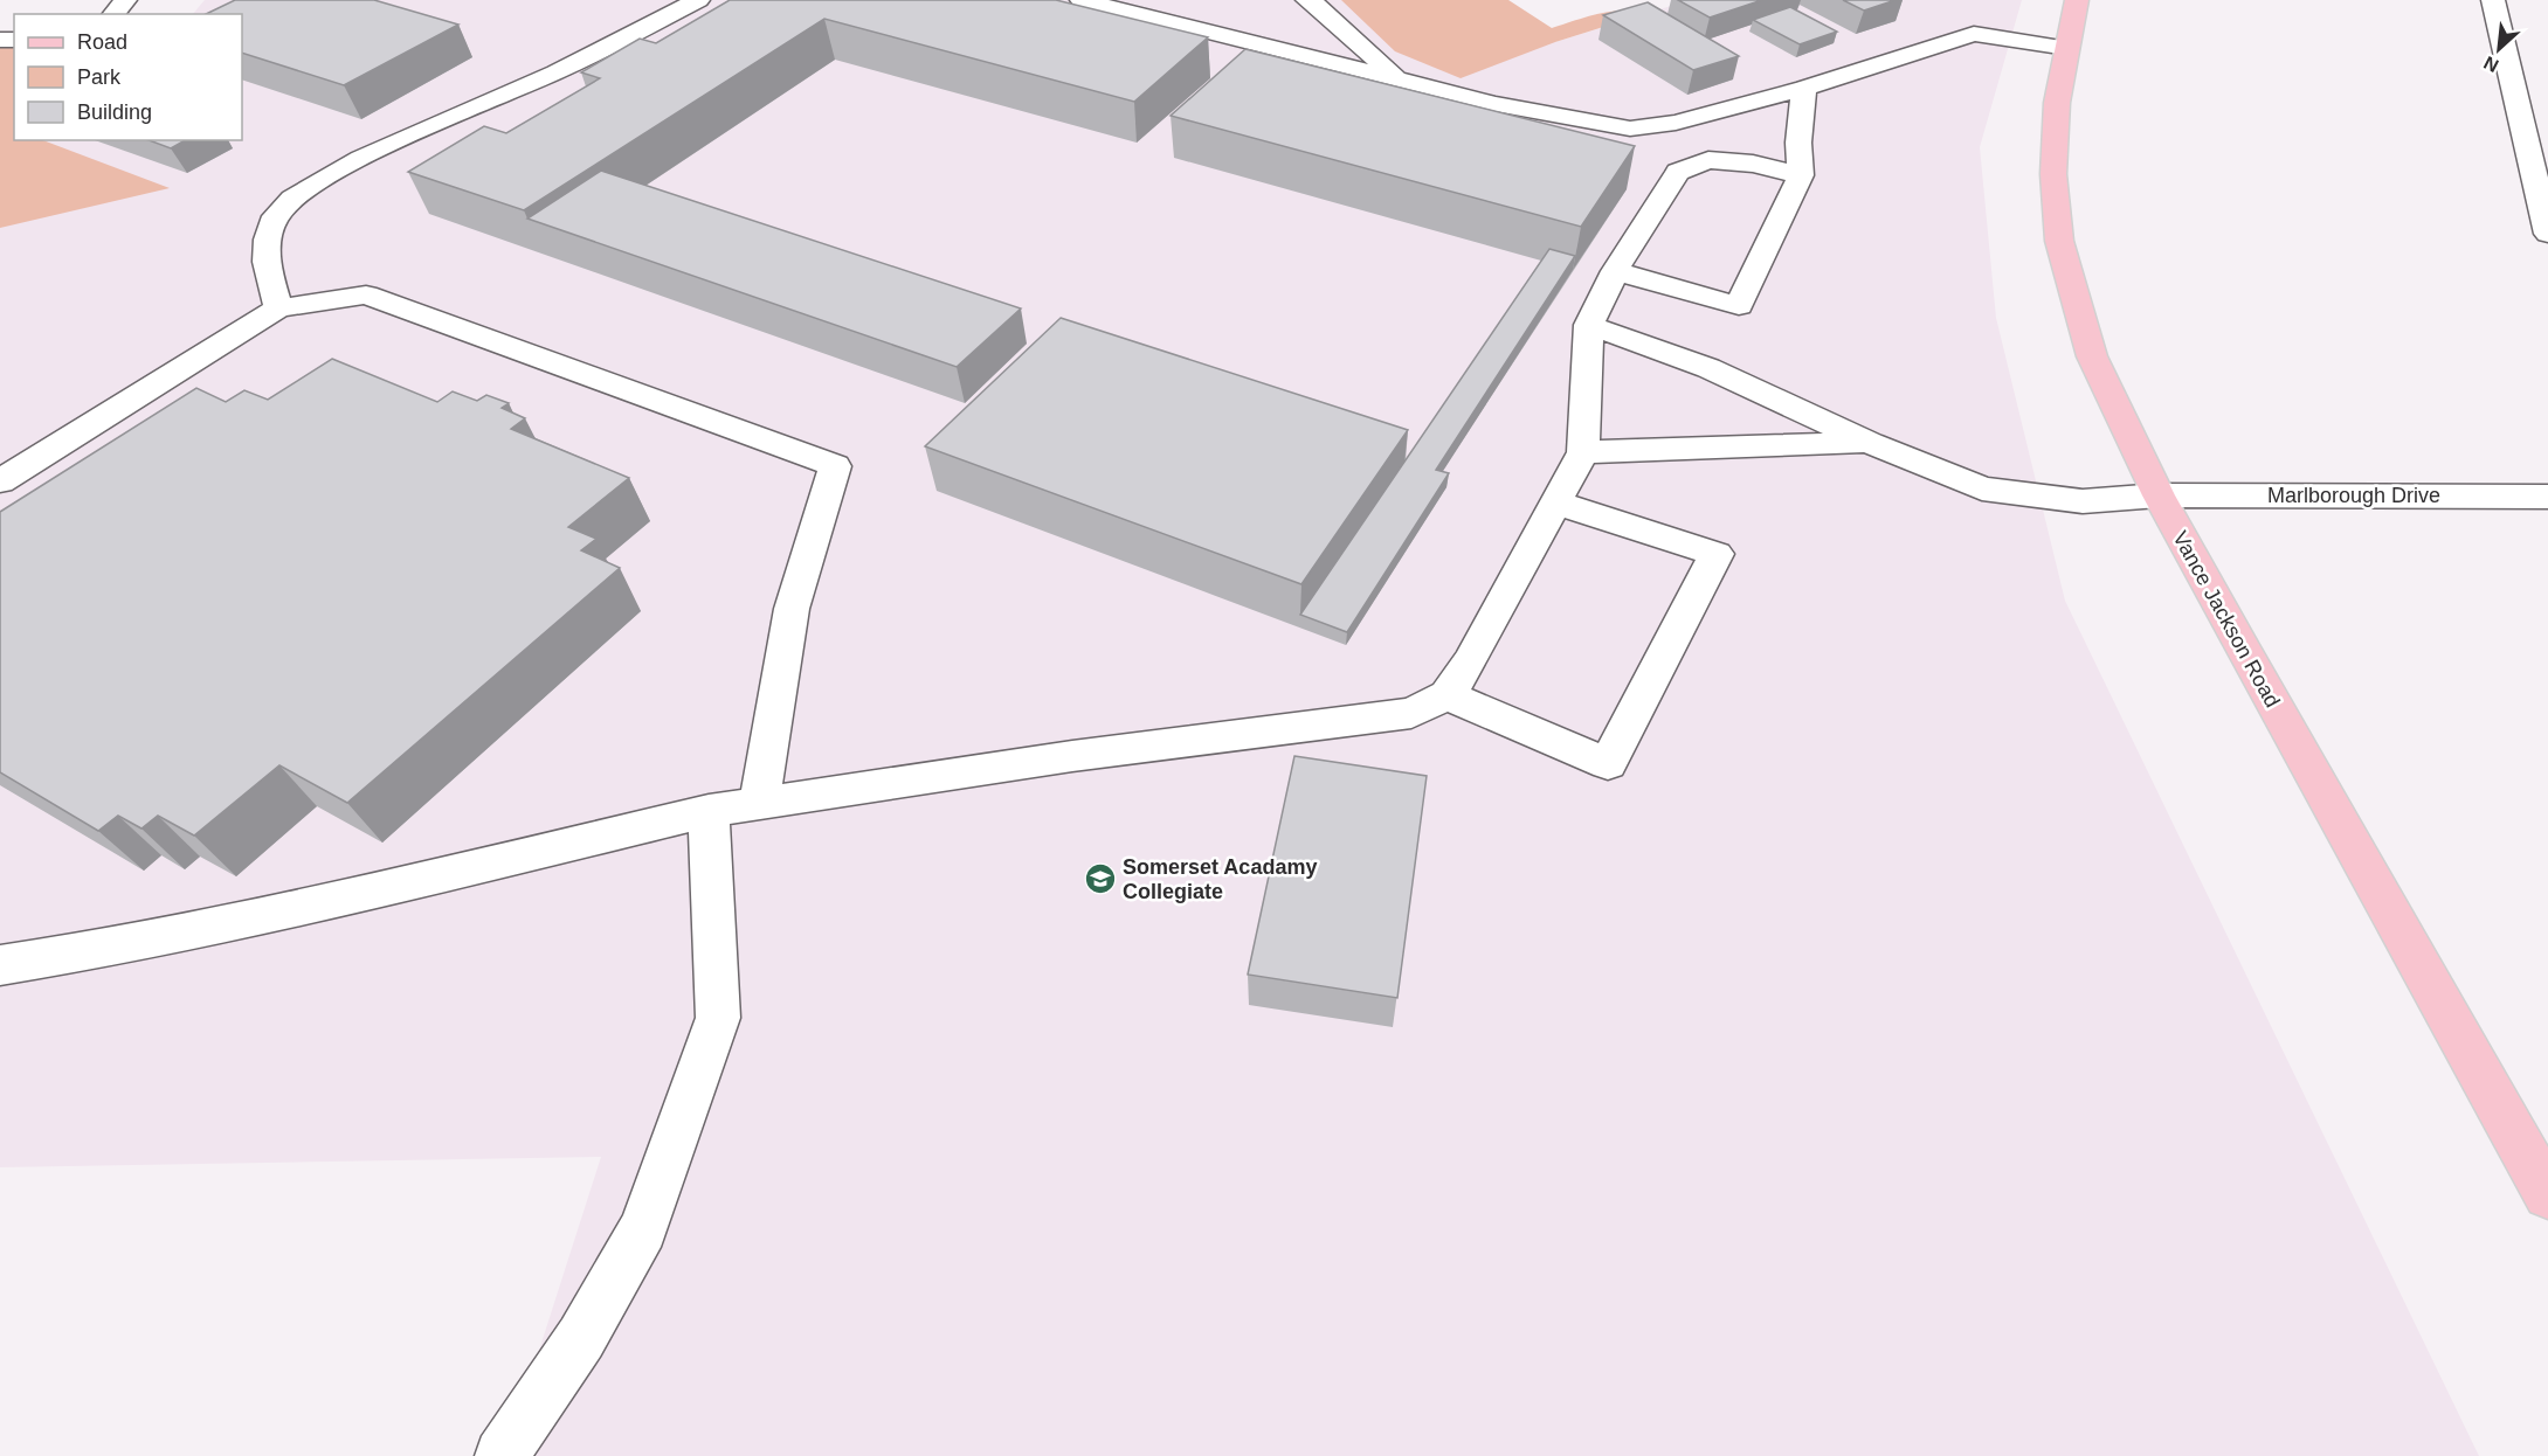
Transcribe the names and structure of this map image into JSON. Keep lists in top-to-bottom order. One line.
{"streets":{"main road":["Vance Jackson Road"],"street":["Marlborough Drive"]},"crossings":[["Marlborough Drive","Vance Jackson Road"]],"places":{"school or university":["Somerset Acadamy Collegiate"]},"legend":["Road","Park","Building"],"north":"bottom left"}
